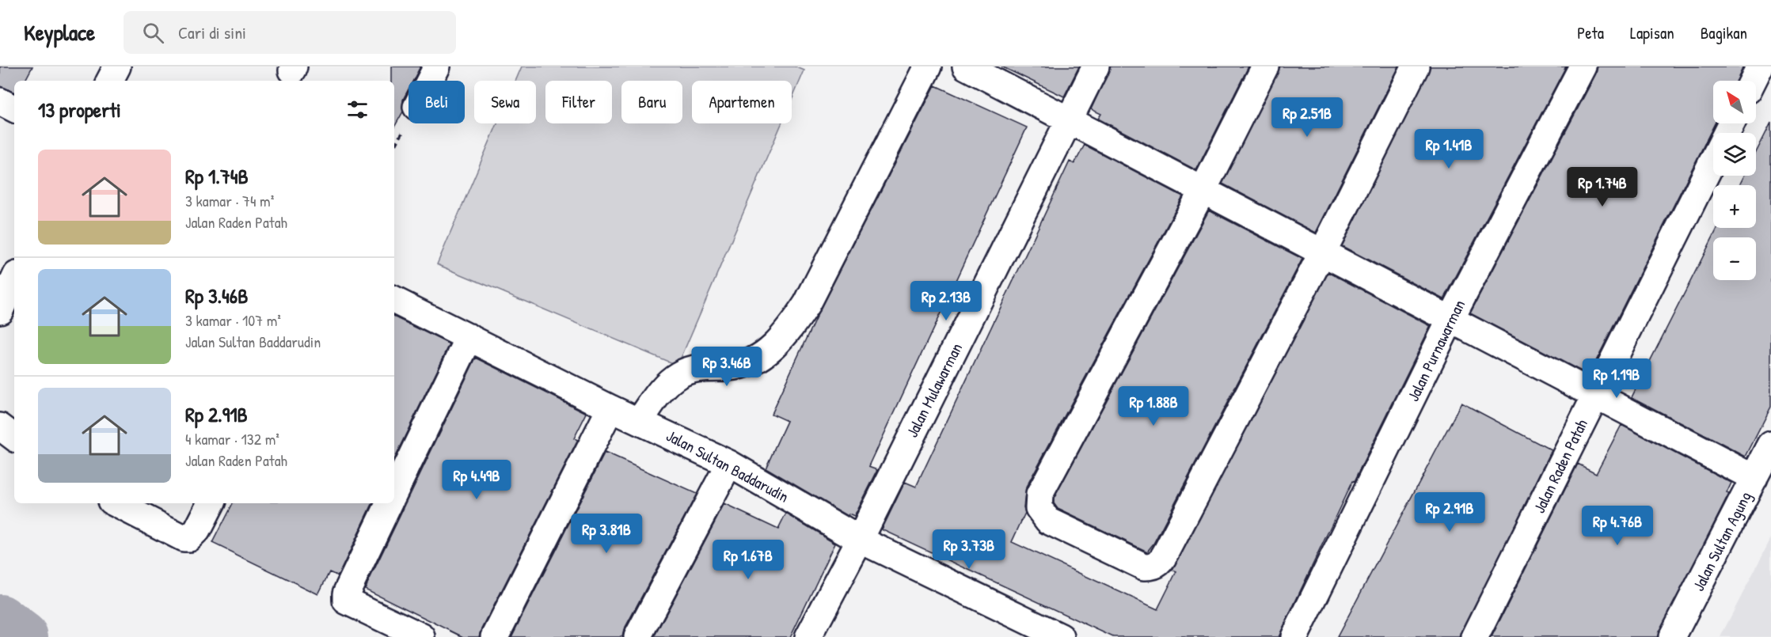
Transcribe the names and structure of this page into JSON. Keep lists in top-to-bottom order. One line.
{"streets":{"street":["Jalan Purnawarman","Jalan Mulawarman","Jalan Sultan Baddarudin","Jalan Raden Patah","Jalan Sultan Agung"]},"crossings":[["Jalan Mulawarman","Jalan Sultan Baddarudin"]],"north":"top left","page":{"header":"Keyplace","search":"Cari di sini","nav":["Peta","Lapisan","Bagikan"],"map_buttons":["+","−"],"chip":["Beli","Sewa","Filter","Baru","Apartemen"],"heading":"13 properti","price":["Rp 2.51B","Rp 1.41B","Rp 1.74B","Rp 2.13B","Rp 3.46B","Rp 1.19B","Rp 1.88B","Rp 4.49B","Rp 2.91B","Rp 4.76B","Rp 3.81B","Rp 3.73B","Rp 1.67B"],"list":[{"name":"Rp 1.74B","note":"3 kamar · 74 m² · Jalan Raden Patah"},{"name":"Rp 3.46B","note":"3 kamar · 107 m² · Jalan Sultan Baddarudin"},{"name":"Rp 2.91B","note":"4 kamar · 132 m² · Jalan Raden Patah"}]}}
